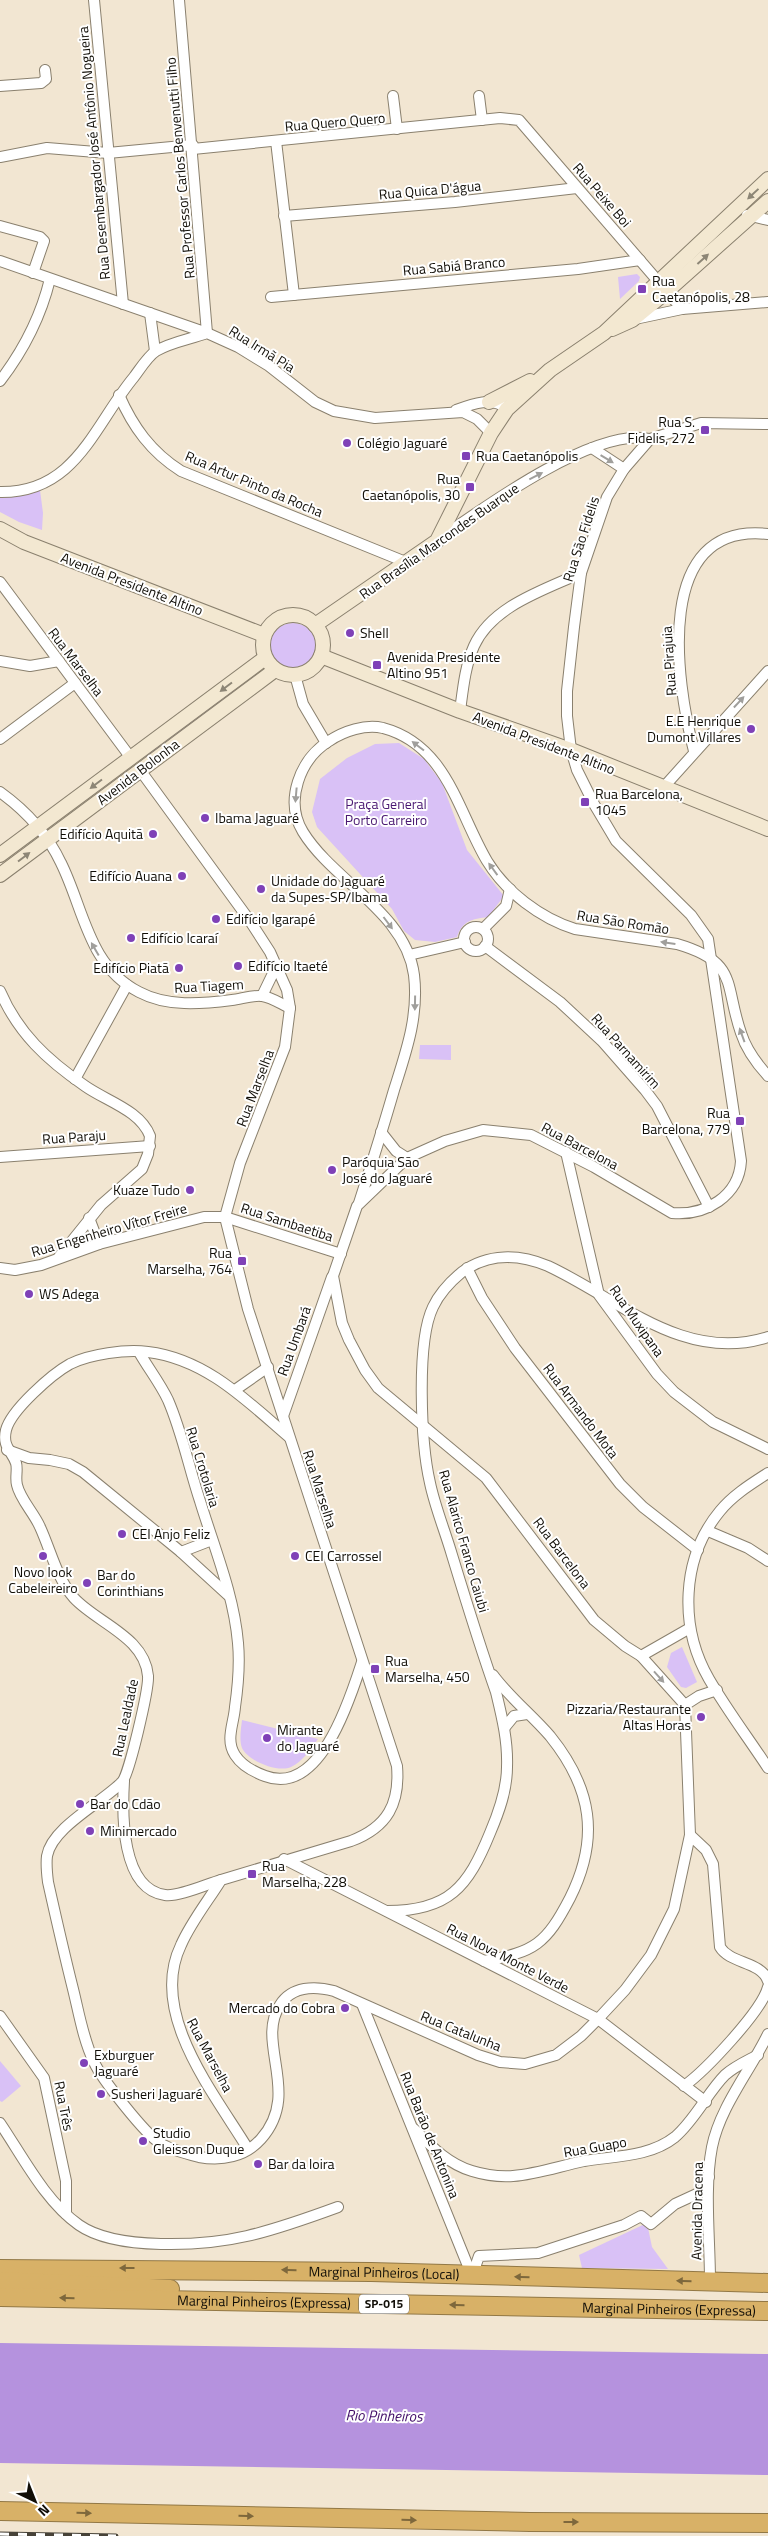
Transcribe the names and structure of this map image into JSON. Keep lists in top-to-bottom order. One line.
{"streets":{"highway":["Marginal Pinheiros (Local)","Marginal Pinheiros (Expressa)","SP-015"],"main road":["Rua Brasília Marcondes Buarque","Avenida Presidente Altino","Avenida Bolonha"],"street":["Rua Quero Quero","Rua Desembargador José Antônio Nogueira","Rua Professor Carlos Benvenutti Filho","Rua Quica D'água","Rua Peixe Boi","Rua Sabiá Branco","Rua Irmã Pia","Rua Artur Pinto da Rocha","Rua São Fidelis","Rua Pirajuia","Rua Marselha","Rua São Romão","Rua Tiagem","Rua Parnamirim","Rua Paraju","Rua Barcelona","Rua Sambaetiba","Rua Engenheiro Vítor Freire","Rua Muxipana","Rua Umbará","Rua Armando Mota","Rua Crotolaria","Rua Alarico Franco Caiubi","Rua Lealdade","Rua Nova Monte Verde","Rua Catalunha","Rua Três","Rua Barão de Antonina","Rua Guapo","Avenida Dracena"]},"crossings":[["Rua Quero Quero","Rua Desembargador José Antônio Nogueira"],["Rua Quero Quero","Rua Professor Carlos Benvenutti Filho"],["Rua Quero Quero","Rua Peixe Boi"],["Rua Professor Carlos Benvenutti Filho","Rua Irmã Pia"],["Rua Quica D'água","Rua Peixe Boi"],["Rua Peixe Boi","Rua Sabiá Branco"],["Rua Artur Pinto da Rocha","Rua Brasília Marcondes Buarque"],["Rua São Fidelis","Rua Brasília Marcondes Buarque"],["Rua São Fidelis","Avenida Presidente Altino"],["Rua São Fidelis","Rua Barcelona"],["Rua Brasília Marcondes Buarque","Avenida Presidente Altino"],["Rua Brasília Marcondes Buarque","Avenida Bolonha"],["Avenida Presidente Altino","Avenida Bolonha"],["Avenida Presidente Altino","Rua Barcelona"],["Rua Marselha","Avenida Bolonha"],["Rua Marselha","Rua Tiagem"],["Rua Marselha","Rua Sambaetiba"],["Rua Marselha","Rua Engenheiro Vítor Freire"],["Rua Marselha","Rua Umbará"],["Rua Marselha","Rua Crotolaria"],["Rua Marselha","Rua Lealdade"],["Rua Marselha","Rua Nova Monte Verde"],["Rua Marselha","Rua Catalunha"],["Avenida Bolonha","Rua Tiagem"],["Rua São Romão","Rua Barcelona"],["Rua Parnamirim","Rua Barcelona"],["Rua Barcelona","Rua Sambaetiba"],["Rua Barcelona","Rua Muxipana"],["Rua Barcelona","Rua Umbará"],["Rua Barcelona","Rua Alarico Franco Caiubi"],["Rua Barcelona","Rua Catalunha"],["Rua Sambaetiba","Rua Engenheiro Vítor Freire"],["Rua Muxipana","Rua Alarico Franco Caiubi"],["Rua Armando Mota","Rua Alarico Franco Caiubi"],["Rua Crotolaria","Rua Lealdade"],["Rua Alarico Franco Caiubi","Rua Nova Monte Verde"],["Rua Nova Monte Verde","Rua Catalunha"],["Rua Nova Monte Verde","Rua Guapo"],["Rua Catalunha","Rua Barão de Antonina"],["Rua Barão de Antonina","Rua Guapo"],["Rua Barão de Antonina","Marginal Pinheiros (Local)"],["Rua Guapo","Avenida Dracena"],["Avenida Dracena","Marginal Pinheiros (Local)"]],"one_way":["Rua São Romão","Rua Tiagem"],"water":["Rio Pinheiros"],"parks":["Praça General Porto Carreiro"],"places":{"transit":["Rua Caetanópolis, 28","Rua S. Fidelis, 272","Rua Caetanópolis","Rua Caetanópolis, 30","Avenida Presidente Altino 951","Rua Barcelona, 1045","Rua Barcelona, 779","Rua Marselha, 764","Rua Marselha, 450","Rua Marselha, 228"],"other":["Colégio Jaguaré","Shell","E.E Henrique Dumont Villares","Ibama Jaguaré","Edifício Aquitã","Edifício Auana","Unidade do Jaguaré da Supes-SP/Ibama","Edifício Igarapé","Edifício Icaraí","Edifício Itaeté","Edifício Piatã","Paróquia São José do Jaguaré","Kuaze Tudo","WS Adega","CEI Anjo Feliz","Novo look Cabeleireiro","CEI Carrossel","Bar do Corinthians","Pizzaria/Restaurante Altas Horas","Mirante do Jaguaré","Bar do Cdão","Minimercado","Mercado do Cobra","Exburguer Jaguaré","Susheri Jaguaré","Studio Gleisson Duque","Bar da loira"]},"north":"bottom right"}
